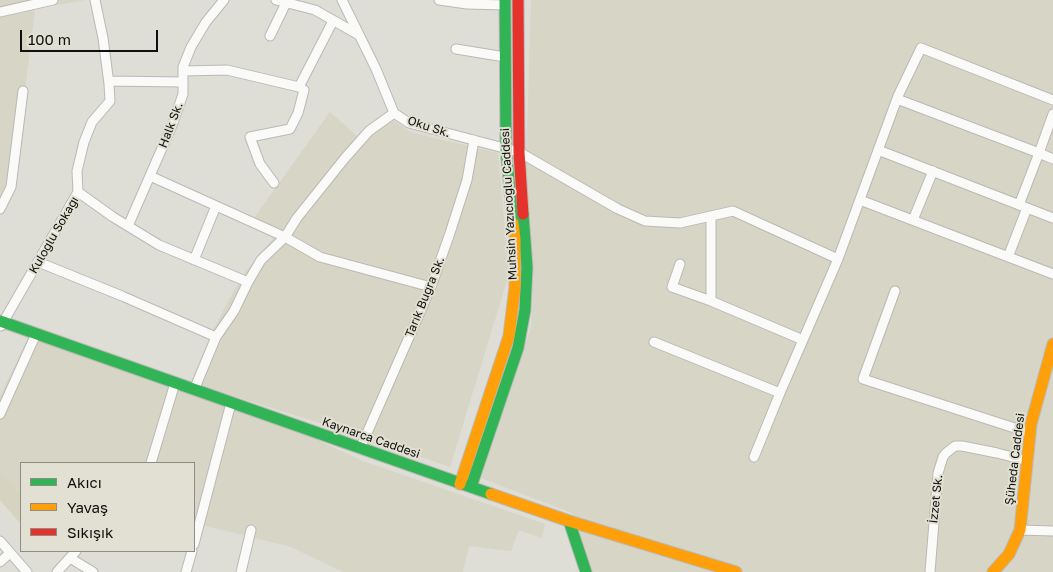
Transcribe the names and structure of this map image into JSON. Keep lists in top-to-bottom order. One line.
{"streets":{"street":["Halk Sk.","Oku Sk.","Muhsin Yazıcıoğlu Caddesi","Kuloğlu Sokağı","Tarık Buğra Sk.","Kaynarca Caddesi","Şüheda Caddesi","İzzet Sk."]},"crossings":[["Oku Sk.","Muhsin Yazıcıoğlu Caddesi"],["Oku Sk.","Tarık Buğra Sk."],["Muhsin Yazıcıoğlu Caddesi","Kaynarca Caddesi"],["Kuloğlu Sokağı","Kaynarca Caddesi"],["Tarık Buğra Sk.","Kaynarca Caddesi"],["Şüheda Caddesi","İzzet Sk."]],"legend":["Akıcı","Yavaş","Sıkışık"],"scale_bar":"100 m"}
